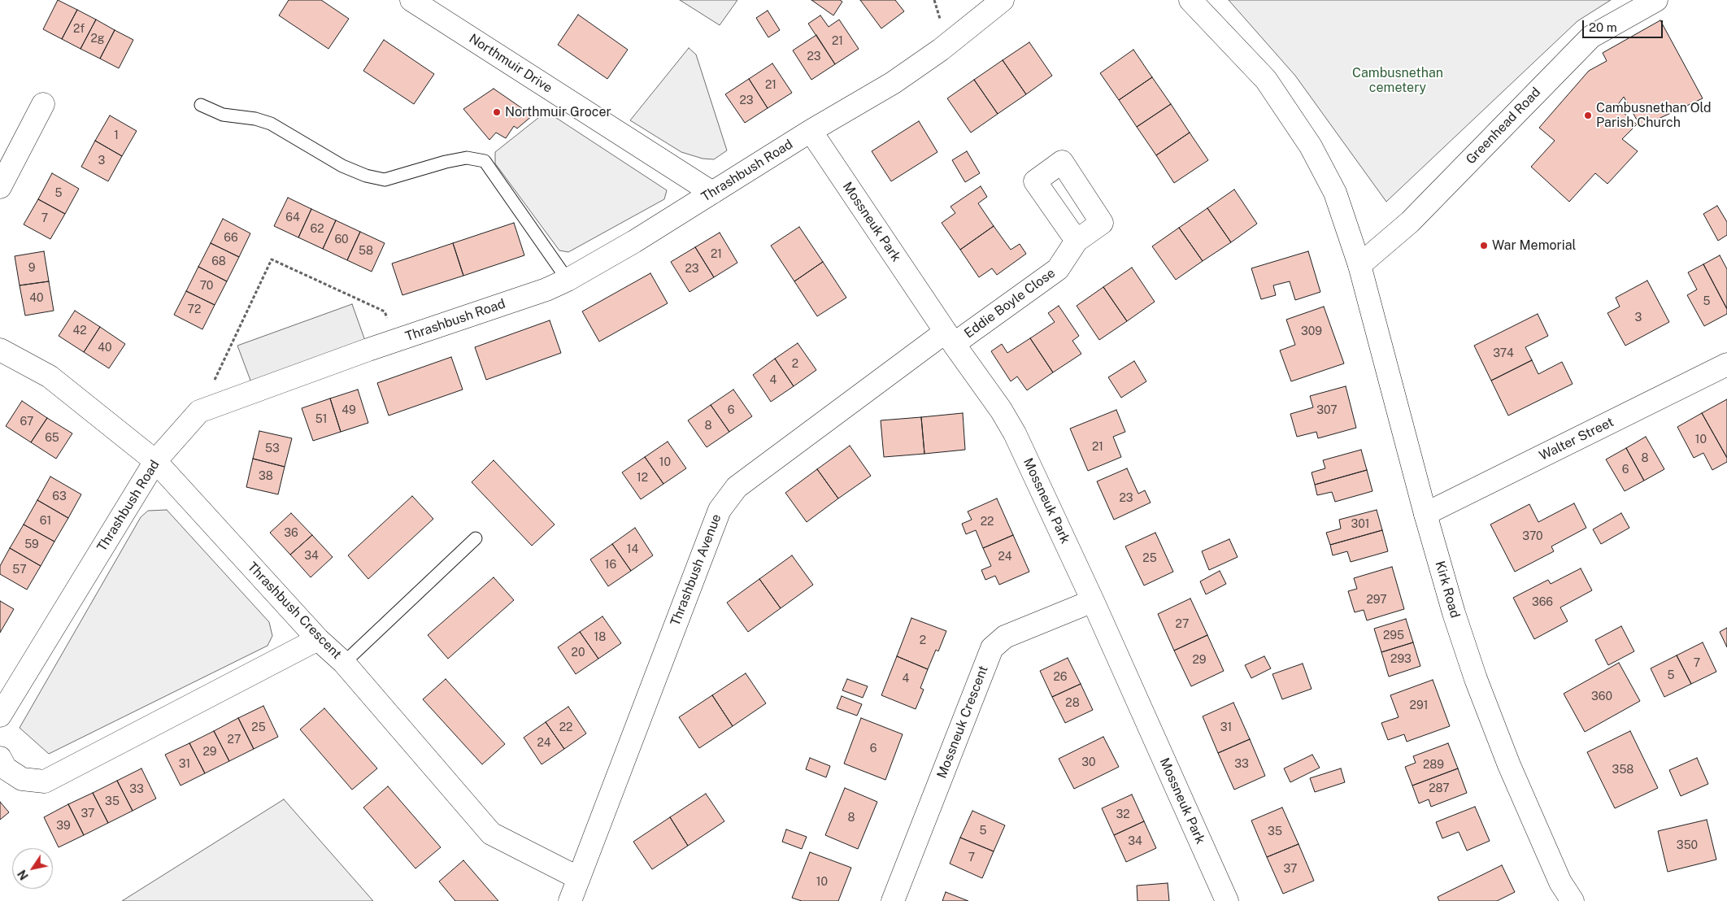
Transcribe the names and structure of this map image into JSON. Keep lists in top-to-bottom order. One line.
{"streets":{"street":["Northmuir Drive","Greenhead Road","Thrashbush Road","Mossneuk Park","Eddie Boyle Close","Walter Street","Thrashbush Avenue","Kirk Road","Thrashbush Crescent","Mossneuk Crescent"]},"crossings":[["Northmuir Drive","Thrashbush Road"],["Greenhead Road","Kirk Road"],["Thrashbush Road","Mossneuk Park"],["Thrashbush Road","Thrashbush Crescent"],["Mossneuk Park","Eddie Boyle Close"],["Mossneuk Park","Thrashbush Avenue"],["Mossneuk Park","Mossneuk Crescent"],["Eddie Boyle Close","Thrashbush Avenue"],["Walter Street","Kirk Road"],["Thrashbush Avenue","Thrashbush Crescent"]],"parks":["Cambusnethan cemetery"],"places":["Northmuir Grocer","Cambusnethan Old Parish Church","War Memorial"],"house_numbers":["2f","2g","21","23","21","23","1","3","5","64","7","62","66","60","58","21","68","9","23","70","40","5","72","3","42","309","40","374","2","4","49","6","307","51","67","8","65","10","21","53","8","10","6","38","12","63","23","61","22","301","36","370","59","14","34","24","25","16","57","297","366","27","295","18","2","20","293","29","7","5","26","4","360","28","291","25","22","31","27","24","6","29","30","31","33","289","358","287","33","35","37","32","8","39","5","35","34","350","7","37","10"],"scale_bar":"20 m","north":"bottom left"}
